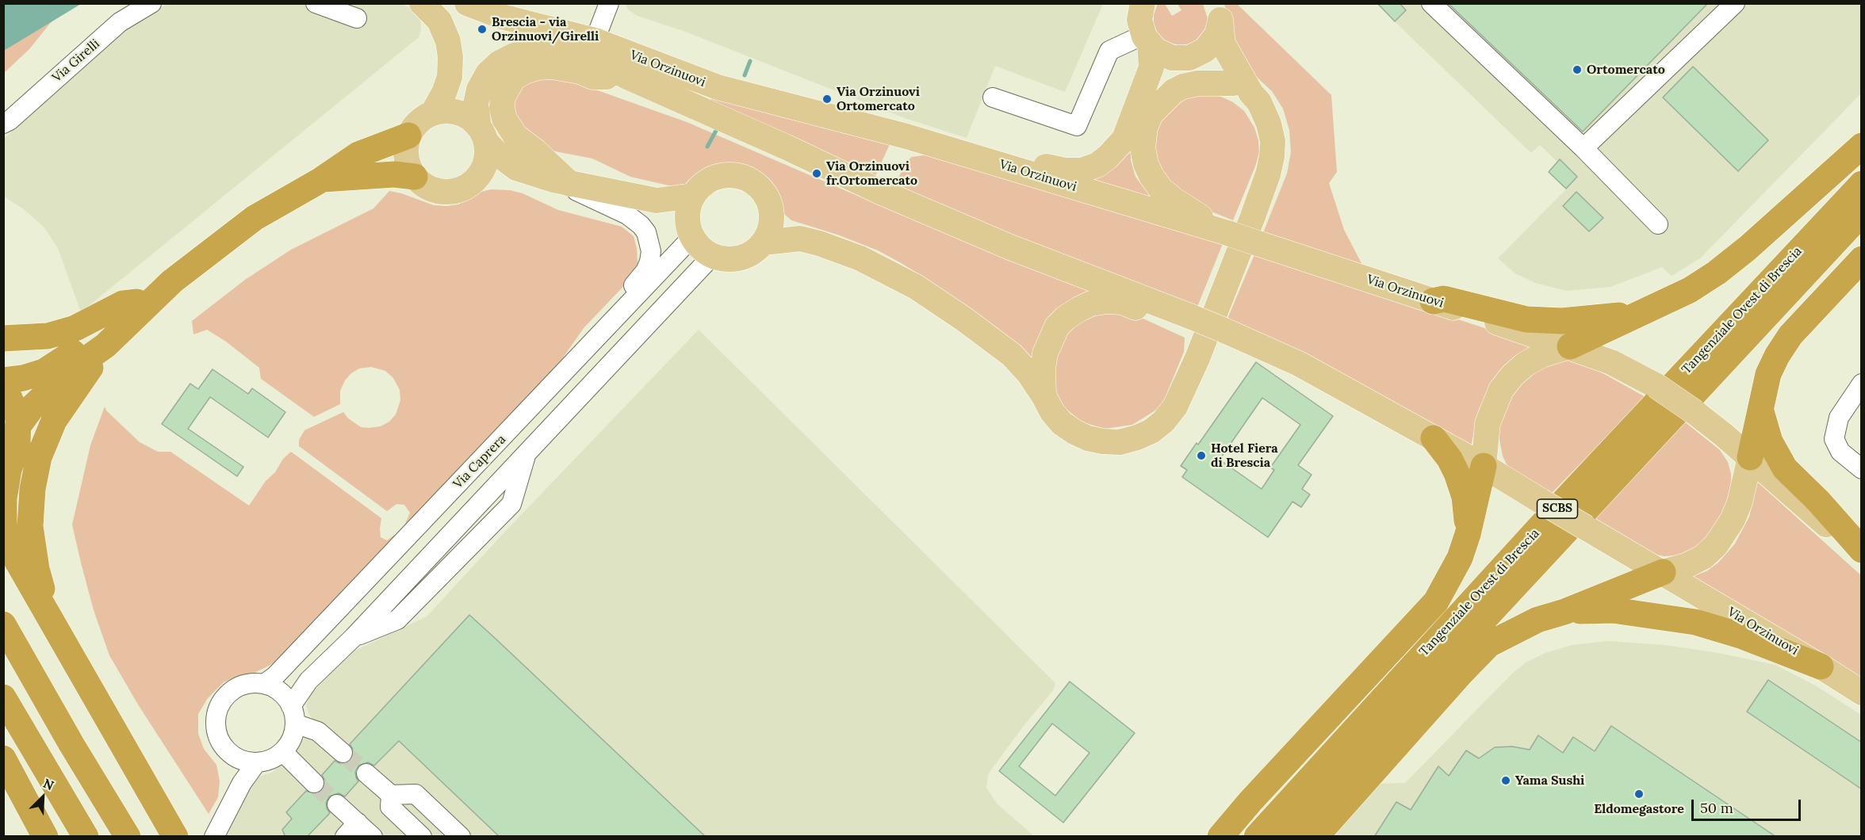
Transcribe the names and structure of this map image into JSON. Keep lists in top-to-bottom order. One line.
{"streets":{"highway":["Tangenziale Ovest di Brescia","SCBS"],"main road":["Via Orzinuovi"],"street":["Via Girelli","Via Caprera"]},"places":["Brescia - via Orzinuovi/Girelli","Ortomercato","Via Orzinuovi Ortomercato","Via Orzinuovi fr.Ortomercato","Hotel Fiera di Brescia","Yama Sushi","Eldomegastore"],"scale_bar":"50 m","north":"top right"}
